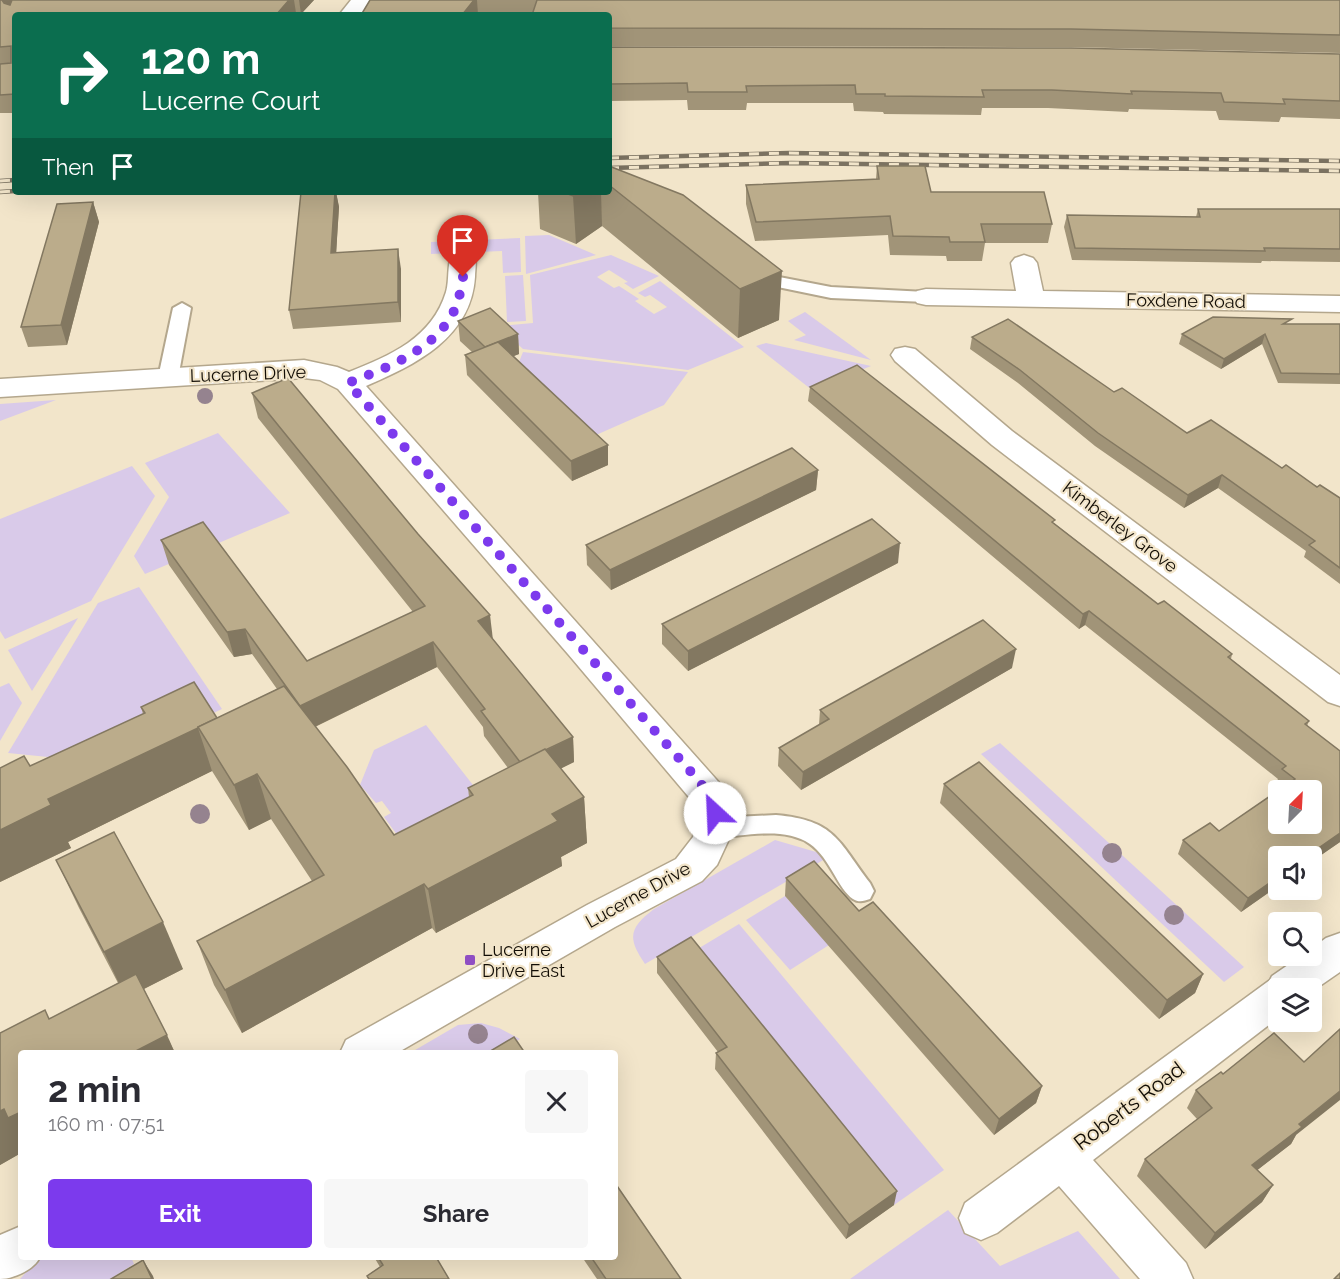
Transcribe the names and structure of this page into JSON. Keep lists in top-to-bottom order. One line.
{"streets":{"street":["Foxdene Road","Lucerne Drive","Kimberley Grove","Roberts Road"]},"places":{"transit":["Lucerne Drive East"]},"north":"top right","page":{"turn":["120 m","Lucerne Court"],"then":"Then","heading":["2 min","160 m · 07:51"],"buttons":["Exit","Share"]}}
